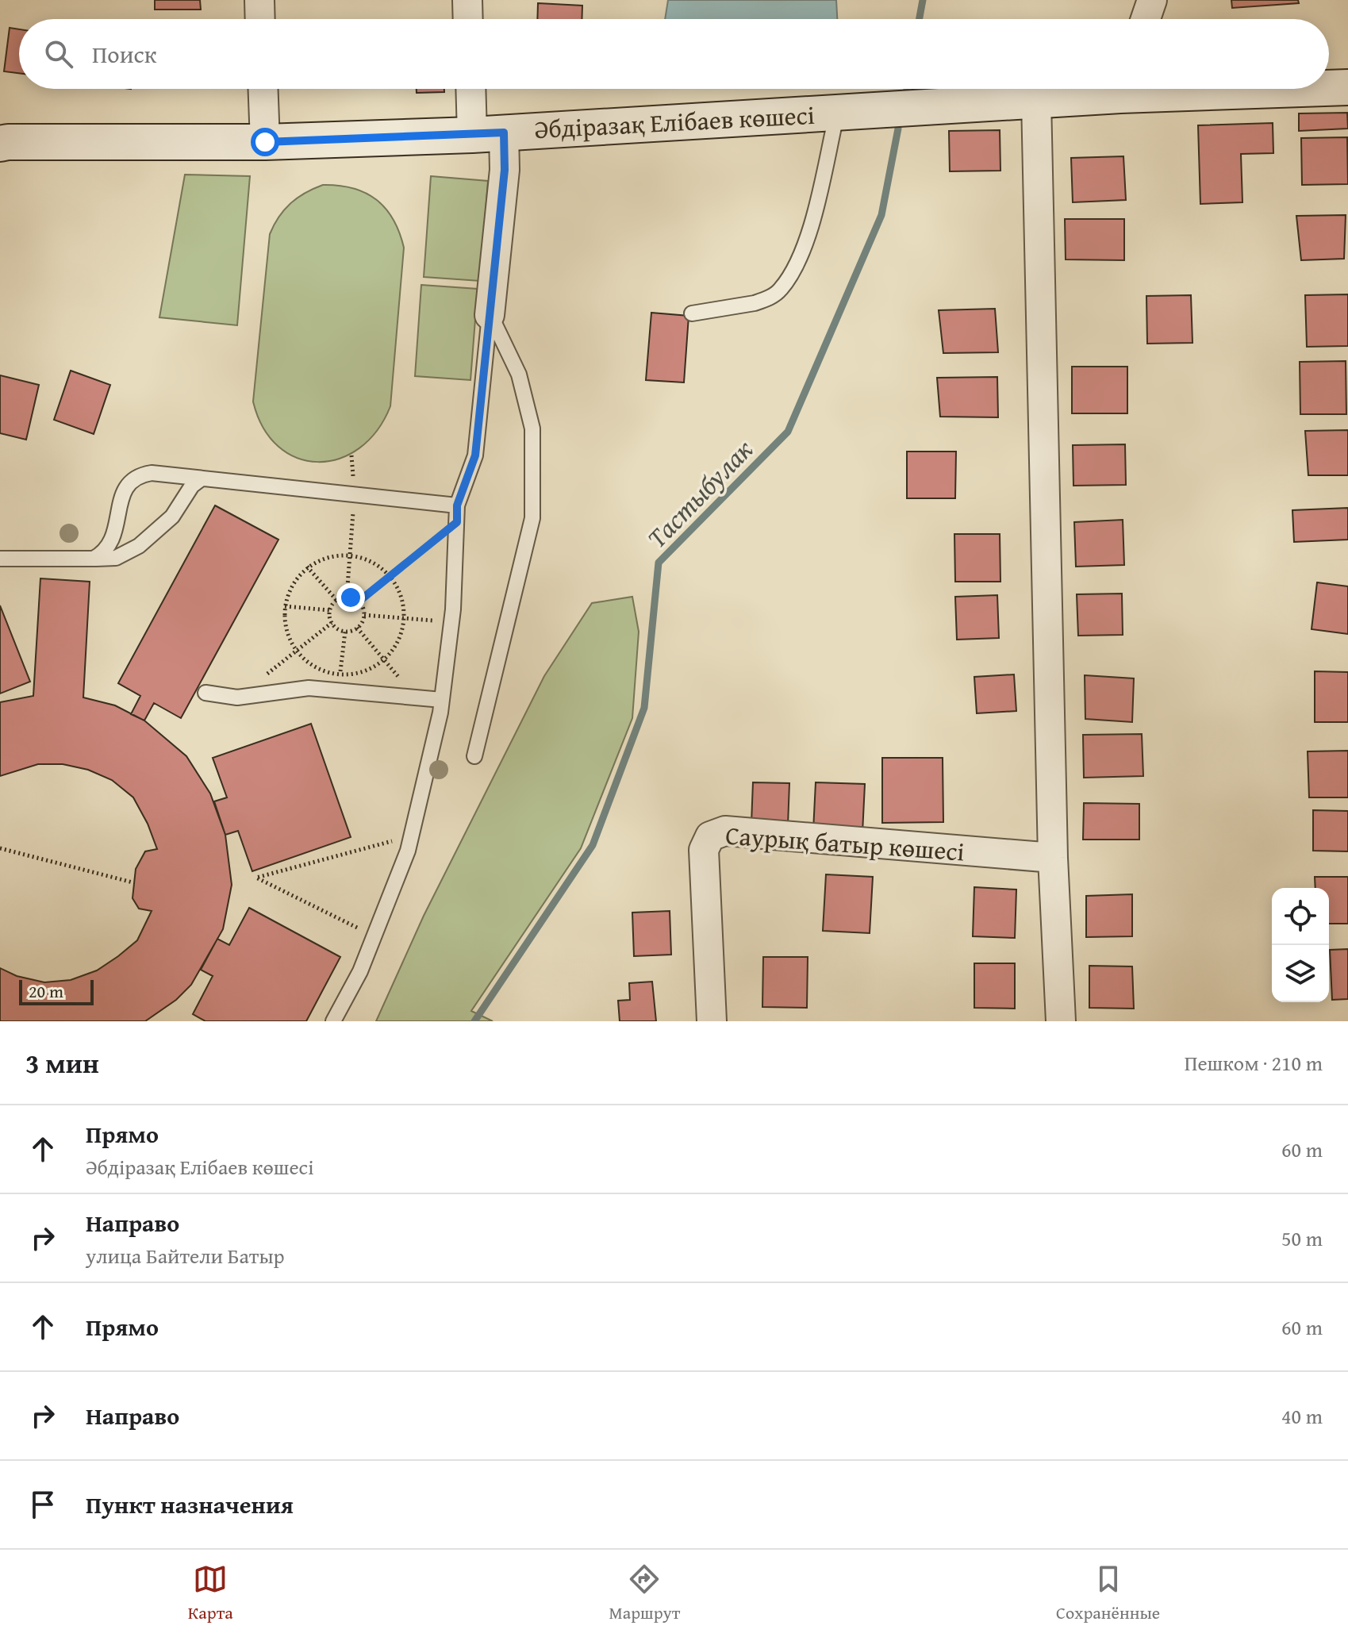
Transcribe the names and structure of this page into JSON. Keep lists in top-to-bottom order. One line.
{"streets":{"street":["Әбдіразақ Елібаев көшесі","Саурық батыр көшесі"]},"water":["Тастыбулак"],"scale_bar":"20 m","page":{"search":"Поиск","scale":"20 m","heading":["3 мин","Пешком · 210 m"],"list":[["Прямо","Әбдіразақ Елібаев көшесі","60 m"],["Направо","улица Байтели Батыр","50 m"],["Прямо","60 m"],["Направо","40 m"],"Пункт назначения"],"nav":["Карта","Маршрут","Сохранённые"]}}
